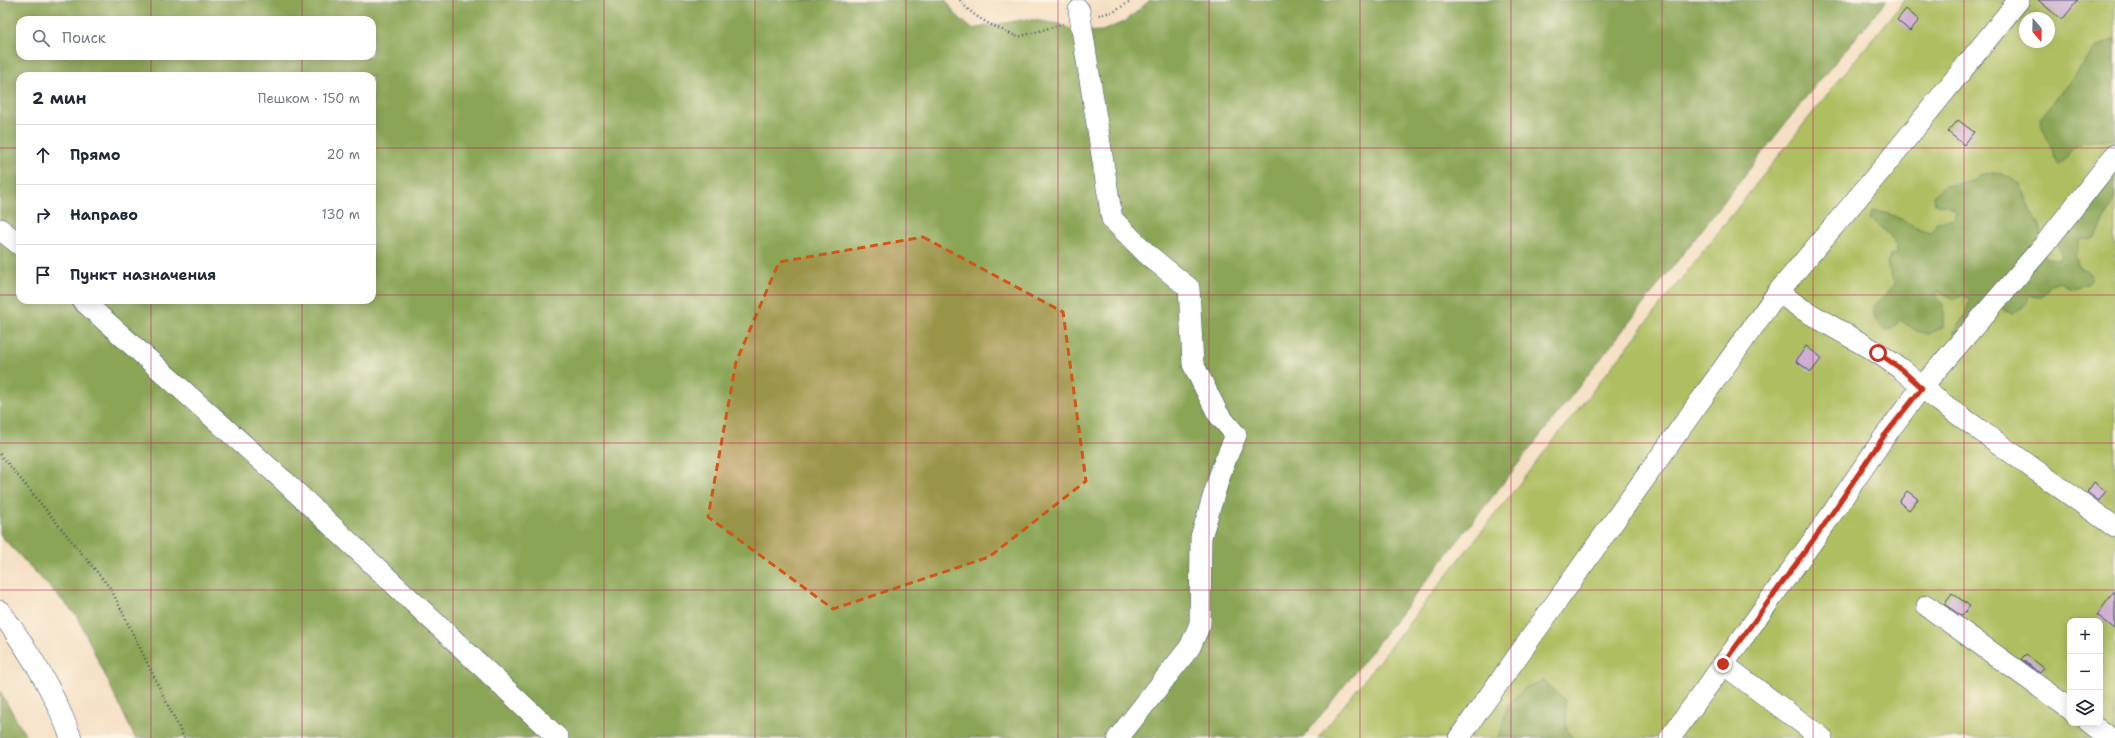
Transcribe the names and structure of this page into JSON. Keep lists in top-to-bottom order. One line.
{"north":"bottom","page":{"search":"Поиск","heading":["2 мин","Пешком · 150 m"],"list":[["Прямо","20 m"],["Направо","130 m"],"Пункт назначения"],"map_buttons":["+","−"]}}
